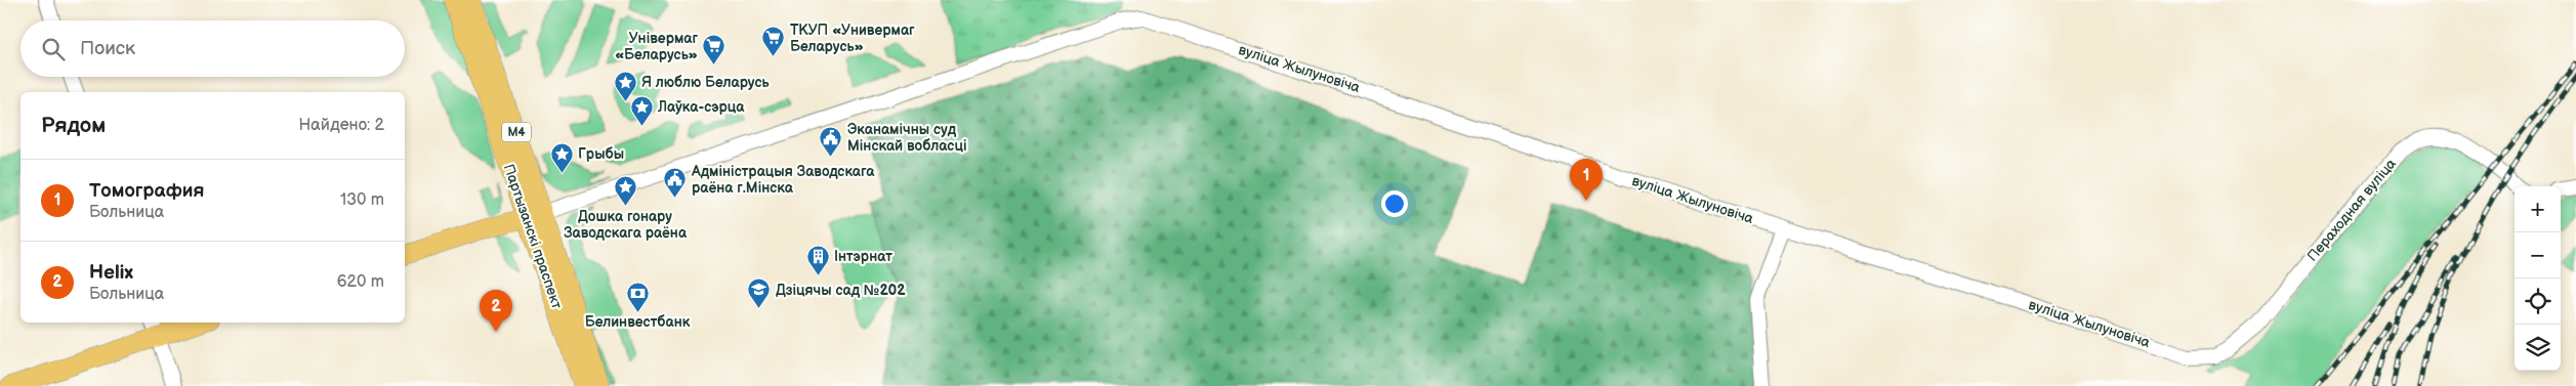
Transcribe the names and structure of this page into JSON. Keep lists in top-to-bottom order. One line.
{"streets":{"main road":["вуліца Жылуновіча","М4","Партызанскі праспект"],"street":["Пераходная вуліца"]},"crossings":[["вуліца Жылуновіча","Пераходная вуліца"],["вуліца Жылуновіча","Партызанскі праспект"]],"places":{"supermarket":["ТКУП «Универмаг Беларусь»","Універмаг «Беларусь»"],"place":["Я люблю Беларусь","Лаўка-сэрца","Грыбы","Дошка гонару Заводскага раёна"],"public building":["Эканамічны суд Мінскай вобласці","Адміністрацыя Заводскага раёна г.Мінска"],"building":["Інтэрнат"],"school or university":["Дзіцячы сад №202"],"bank":["Белинвестбанк"]},"page":{"search":"Поиск","heading":["Рядом","Найдено: 2"],"pins":["1","2"],"list":[{"mark":"1","name":"Томография","note":"Больница","value":"130 m"},{"mark":"2","name":"Helix","note":"Больница","value":"620 m"}],"map_buttons":["+","−"]}}
